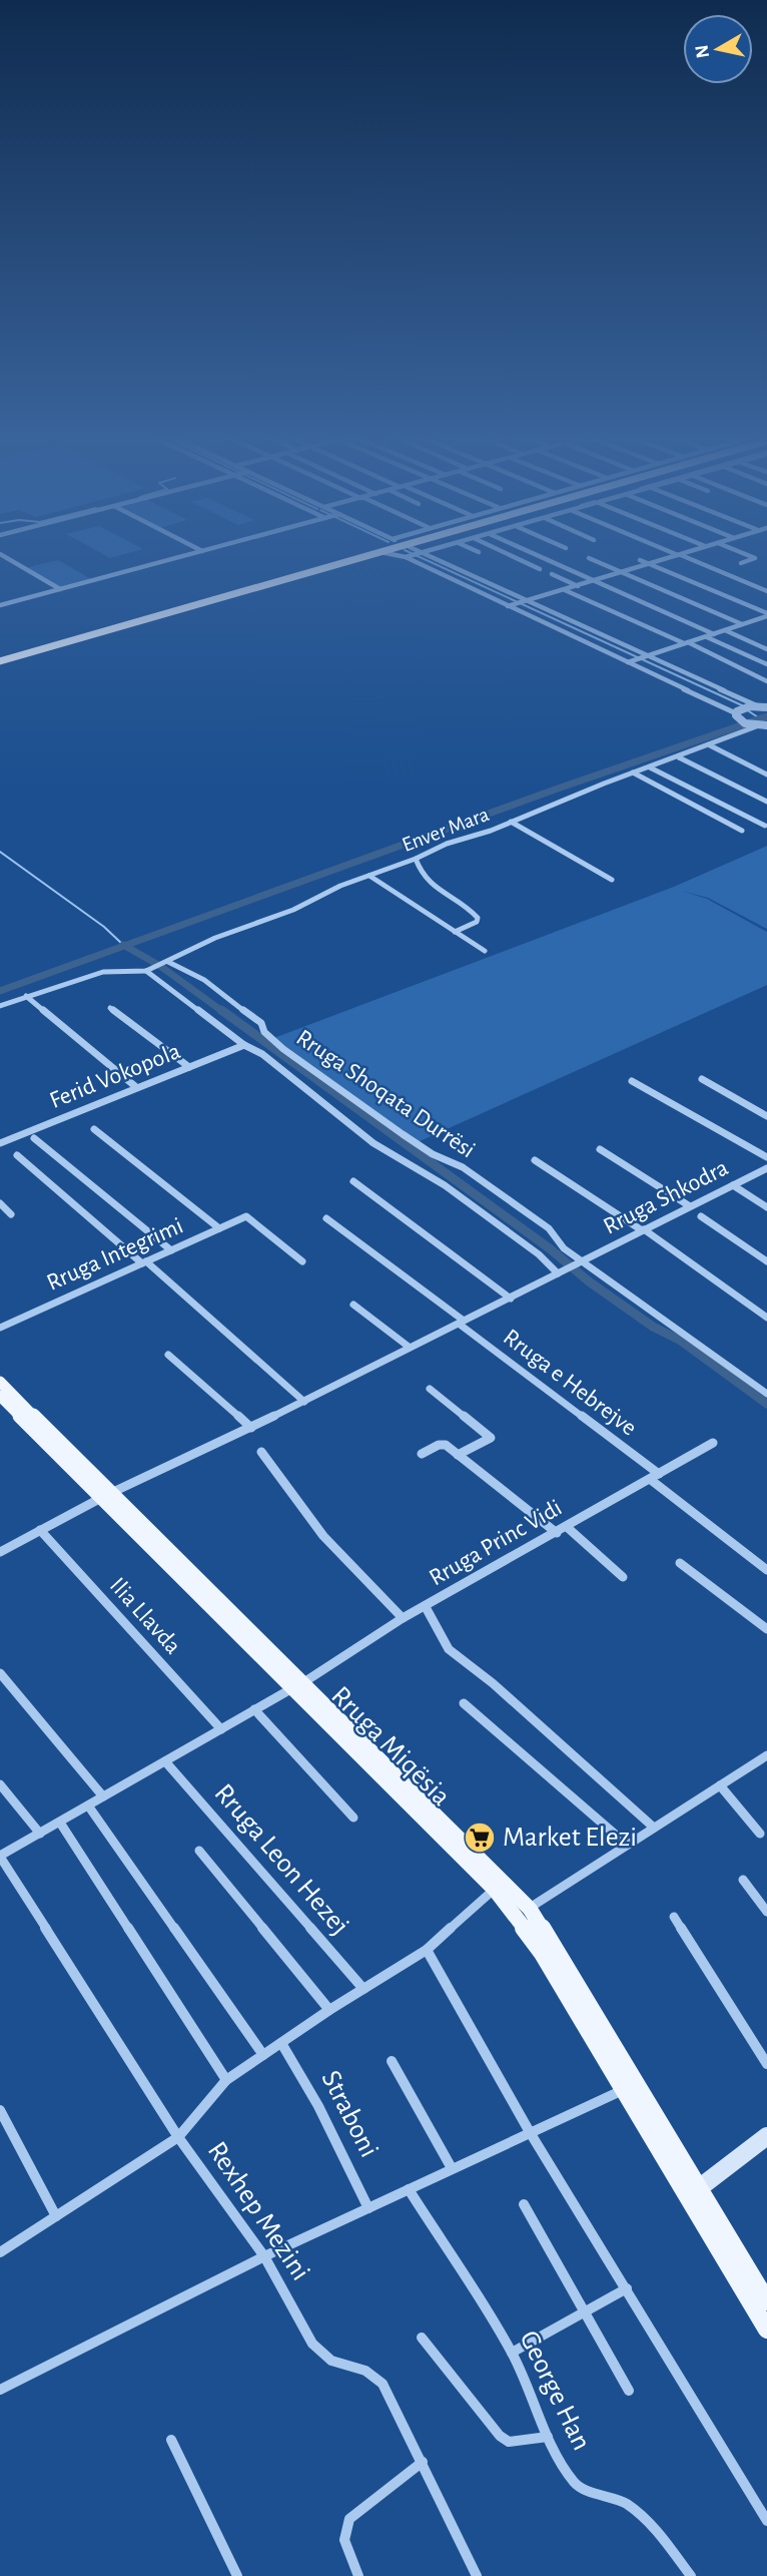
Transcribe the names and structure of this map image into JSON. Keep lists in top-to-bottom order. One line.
{"streets":{"main road":["Rruga Miqësia"],"street":["Enver Mara","Ferid Vokopola","Rruga Shoqata Durrësi","Rruga Shkodra","Rruga Integrimi","Rruga e Hebrejve","Rruga Princ Vidi","Ilia Llavda","Rruga Leon Hezej","Straboni","Rexhep Mezini","George Han"]},"crossings":[["Enver Mara","Rruga Shoqata Durrësi"],["Rruga Shoqata Durrësi","Rruga Shkodra"],["Rruga Shkodra","Rruga e Hebrejve"],["Rruga Shkodra","Ilia Llavda"],["Rruga Shkodra","Rruga Miqësia"],["Rruga e Hebrejve","Rruga Princ Vidi"],["Rruga Princ Vidi","Ilia Llavda"],["Rruga Princ Vidi","Rruga Miqësia"],["Rruga Princ Vidi","Rruga Leon Hezej"],["Rruga Princ Vidi","Rexhep Mezini"]],"places":{"supermarket":["Market Elezi"]},"north":"left"}
